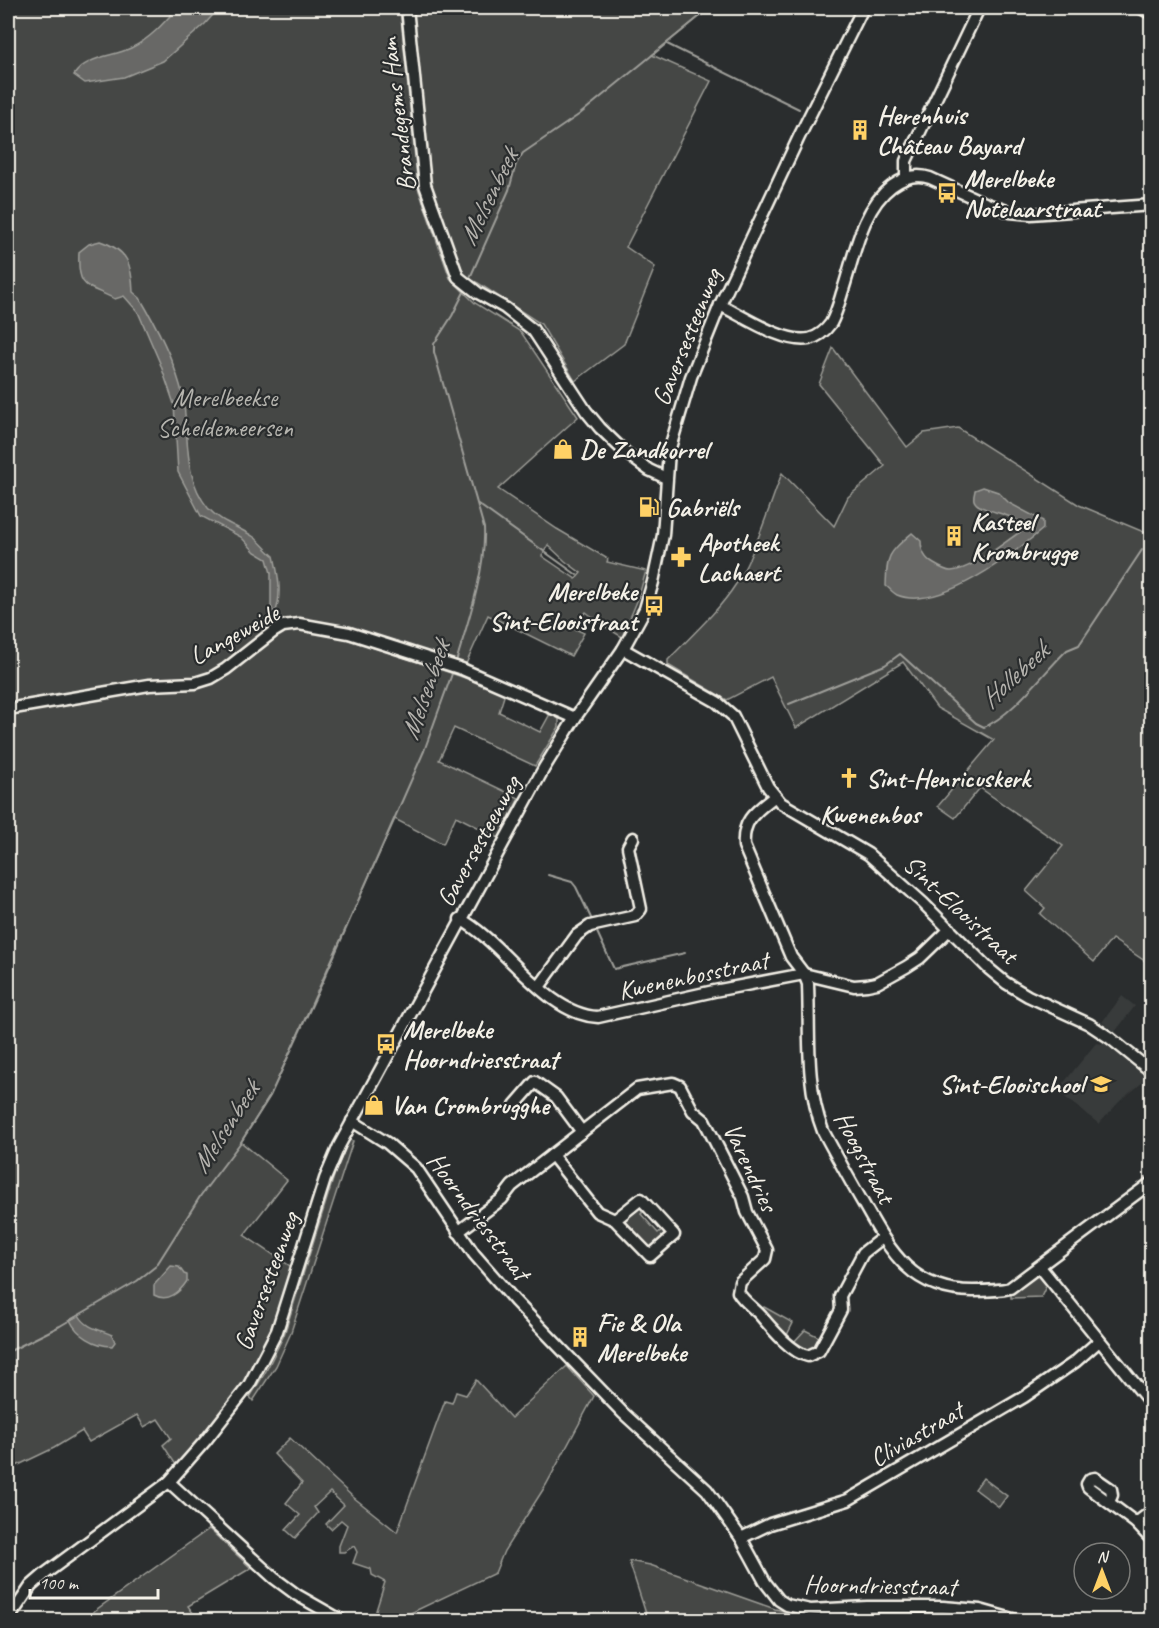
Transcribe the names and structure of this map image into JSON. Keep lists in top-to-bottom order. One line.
{"streets":{"street":["Brandegems Ham","Gaversesteenweg","Langeweide","Sint-Elooistraat","Kwenenbosstraat","Hoogstraat","Varendries","Hoorndriesstraat","Cliviastraat"]},"crossings":[["Brandegems Ham","Gaversesteenweg"],["Gaversesteenweg","Langeweide"],["Gaversesteenweg","Sint-Elooistraat"],["Gaversesteenweg","Kwenenbosstraat"],["Gaversesteenweg","Hoorndriesstraat"],["Sint-Elooistraat","Kwenenbosstraat"],["Sint-Elooistraat","Hoogstraat"],["Kwenenbosstraat","Hoogstraat"],["Hoogstraat","Varendries"],["Varendries","Hoorndriesstraat"],["Hoorndriesstraat","Cliviastraat"]],"districts":["Kwenenbos"],"water":["Melsenbeek","Hollebeek"],"parks":["Merelbeekse Scheldemeersen"],"places":{"building":["Herenhuis Château Bayard","Kasteel Krombrugge","Fie & Ola Merelbeke"],"bus stop":["Merelbeke Notelaarstraat","Merelbeke Sint-Elooistraat","Merelbeke Hoorndriesstraat"],"shop":["De Zandkorrel","Van Crombrugghe"],"fuel station":["Gabriëls"],"pharmacy":["Apotheek Lachaert"],"church":["Sint-Henricuskerk"],"school or university":["Sint-Elooischool"]},"scale_bar":"100 m","north":"top"}
